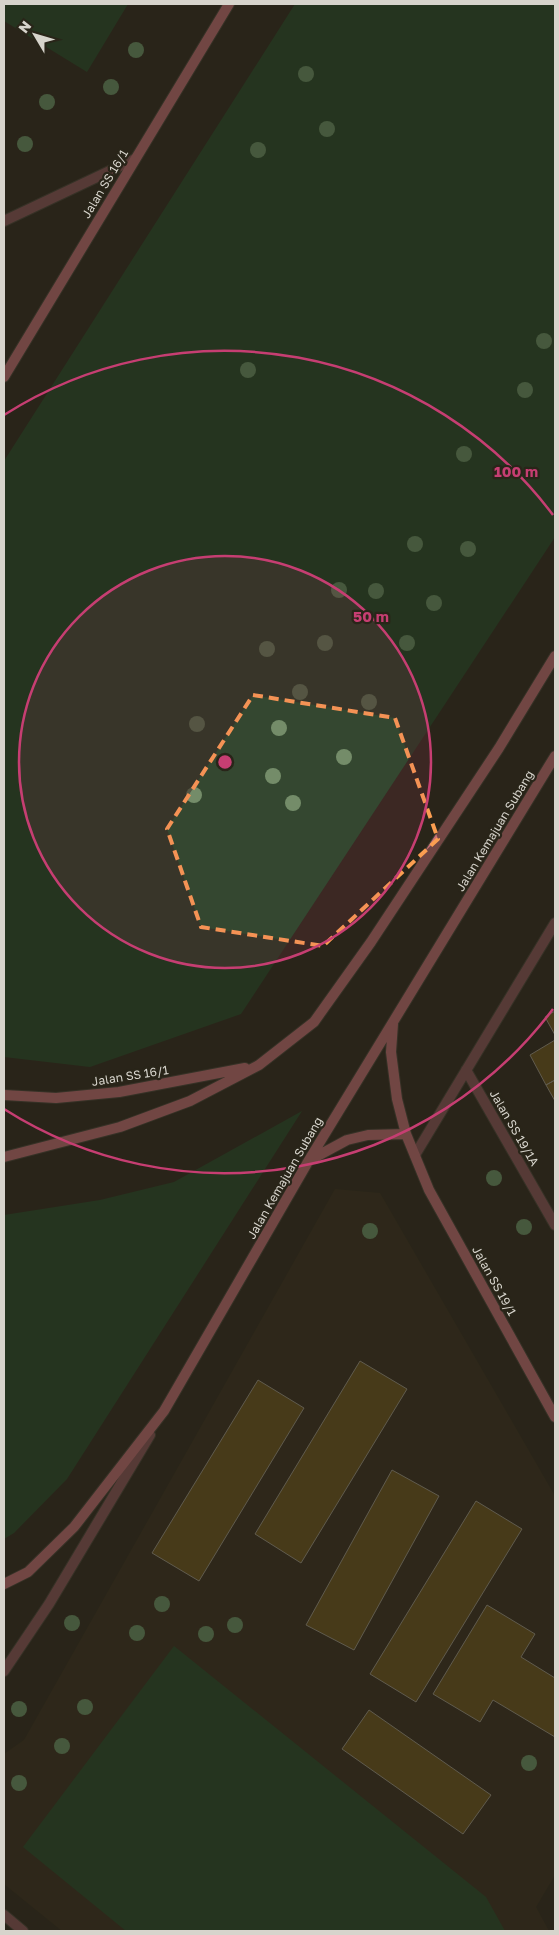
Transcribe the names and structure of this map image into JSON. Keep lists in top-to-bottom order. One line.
{"streets":{"main road":["Jalan SS 16/1","Jalan Kemajuan Subang","Jalan SS 19/1"],"street":["Jalan SS 19/1A"]},"crossings":[["Jalan Kemajuan Subang","Jalan SS 19/1"]],"north":"top left","rings":["100 m","50 m"]}
